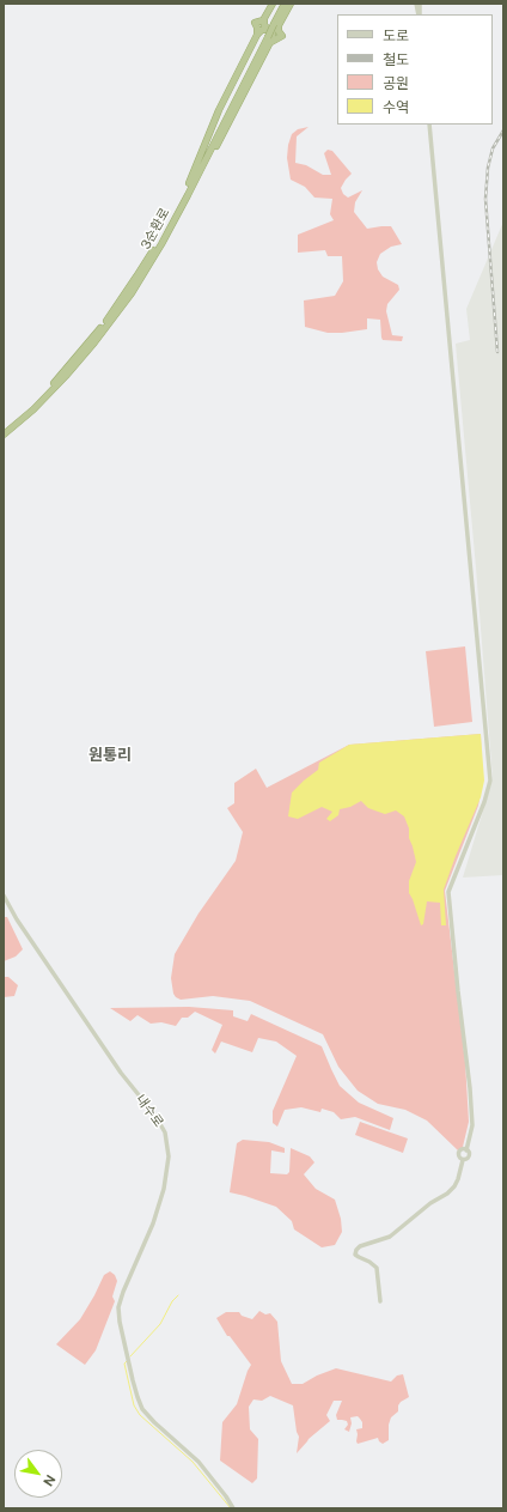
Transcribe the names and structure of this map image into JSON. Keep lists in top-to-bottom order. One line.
{"streets":{"highway":["3순환로"],"street":["내수로"]},"districts":["원통리"],"legend":["도로","철도","공원","수역"],"north":"bottom right"}
